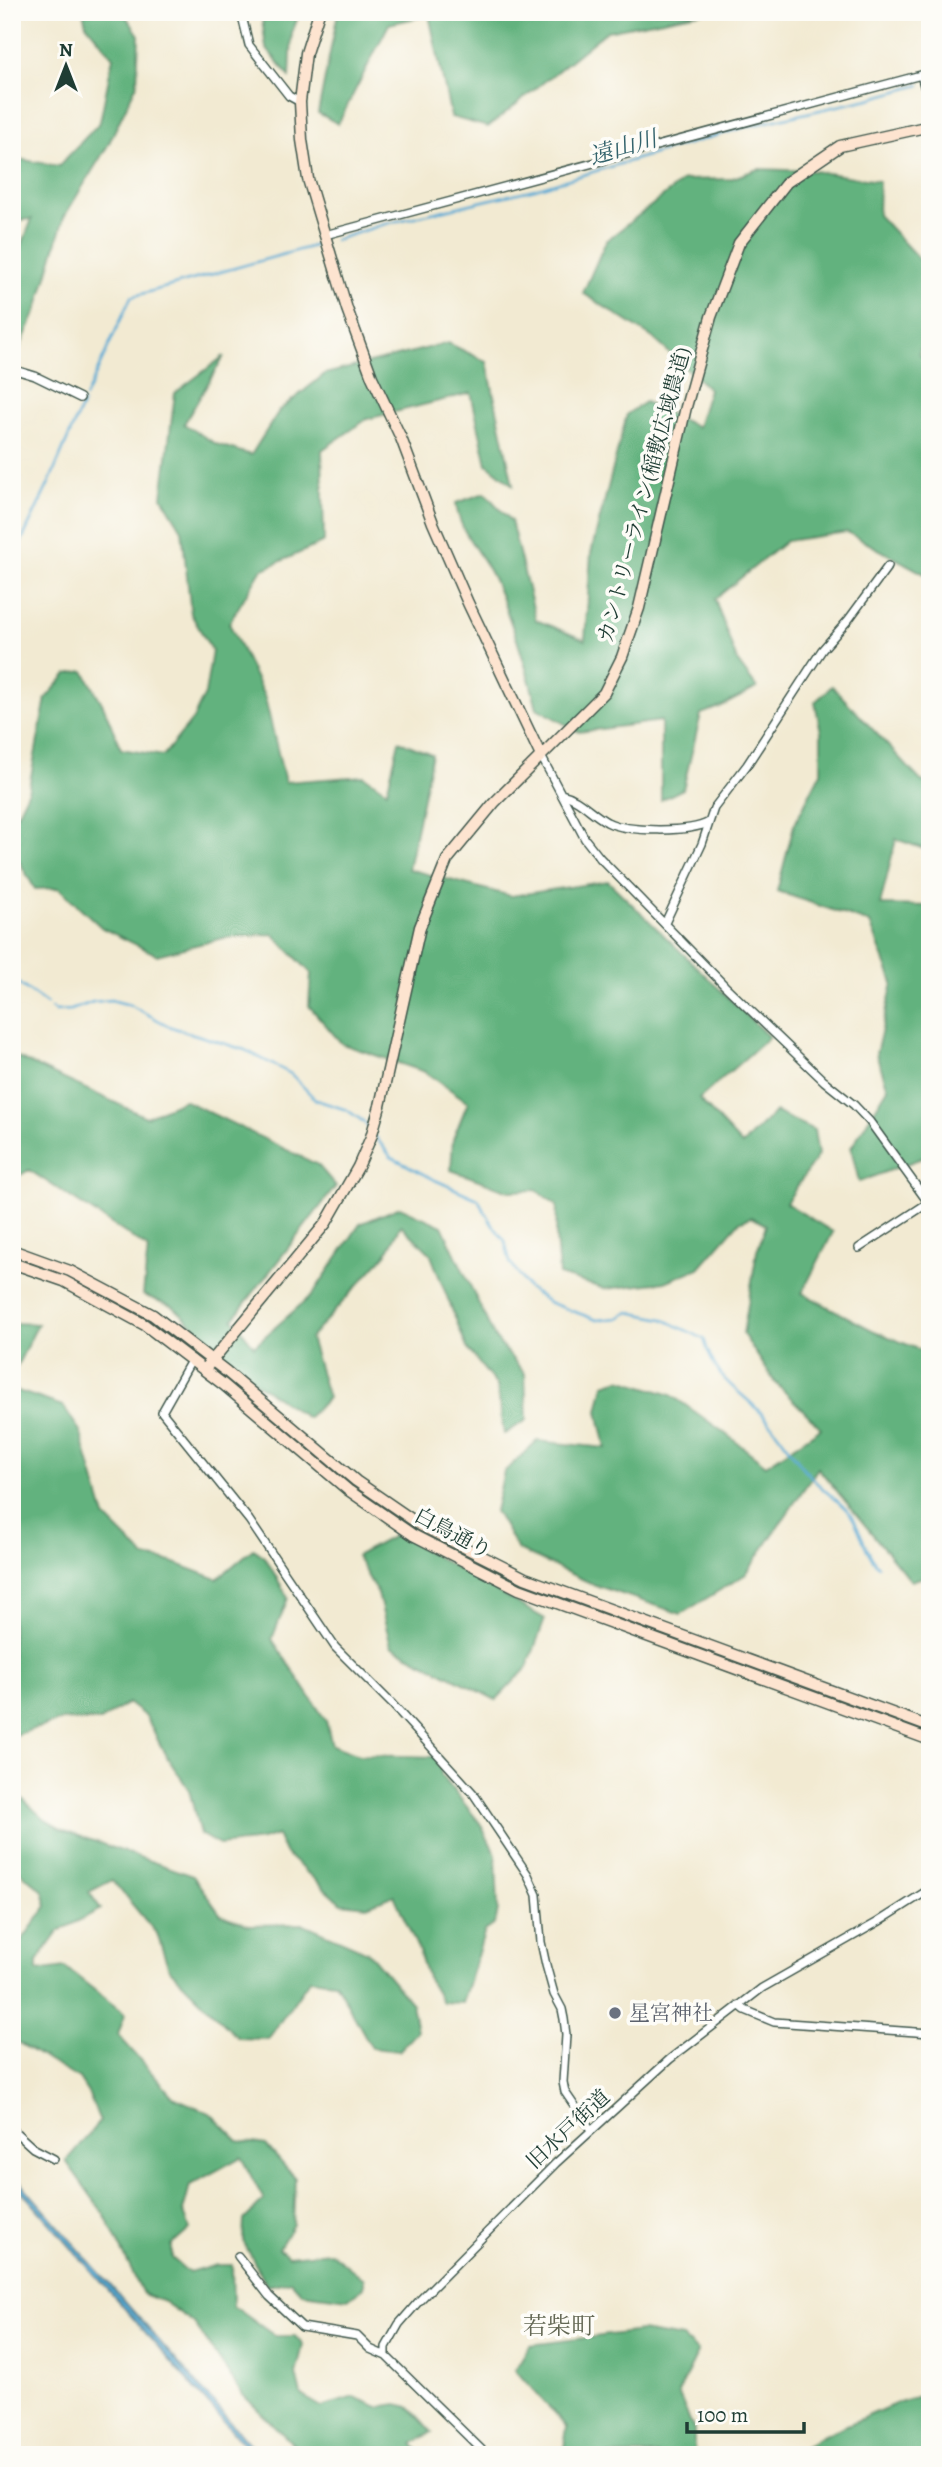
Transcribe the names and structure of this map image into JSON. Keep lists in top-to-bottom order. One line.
{"streets":{"street":["カントリーライン(稲敷広域農道)","白鳥通り","旧水戸街道"]},"crossings":[["カントリーライン(稲敷広域農道)","白鳥通り"]],"districts":["若柴町"],"water":["遠山川"],"places":["星宮神社"],"scale_bar":"100 m","north":"top"}
